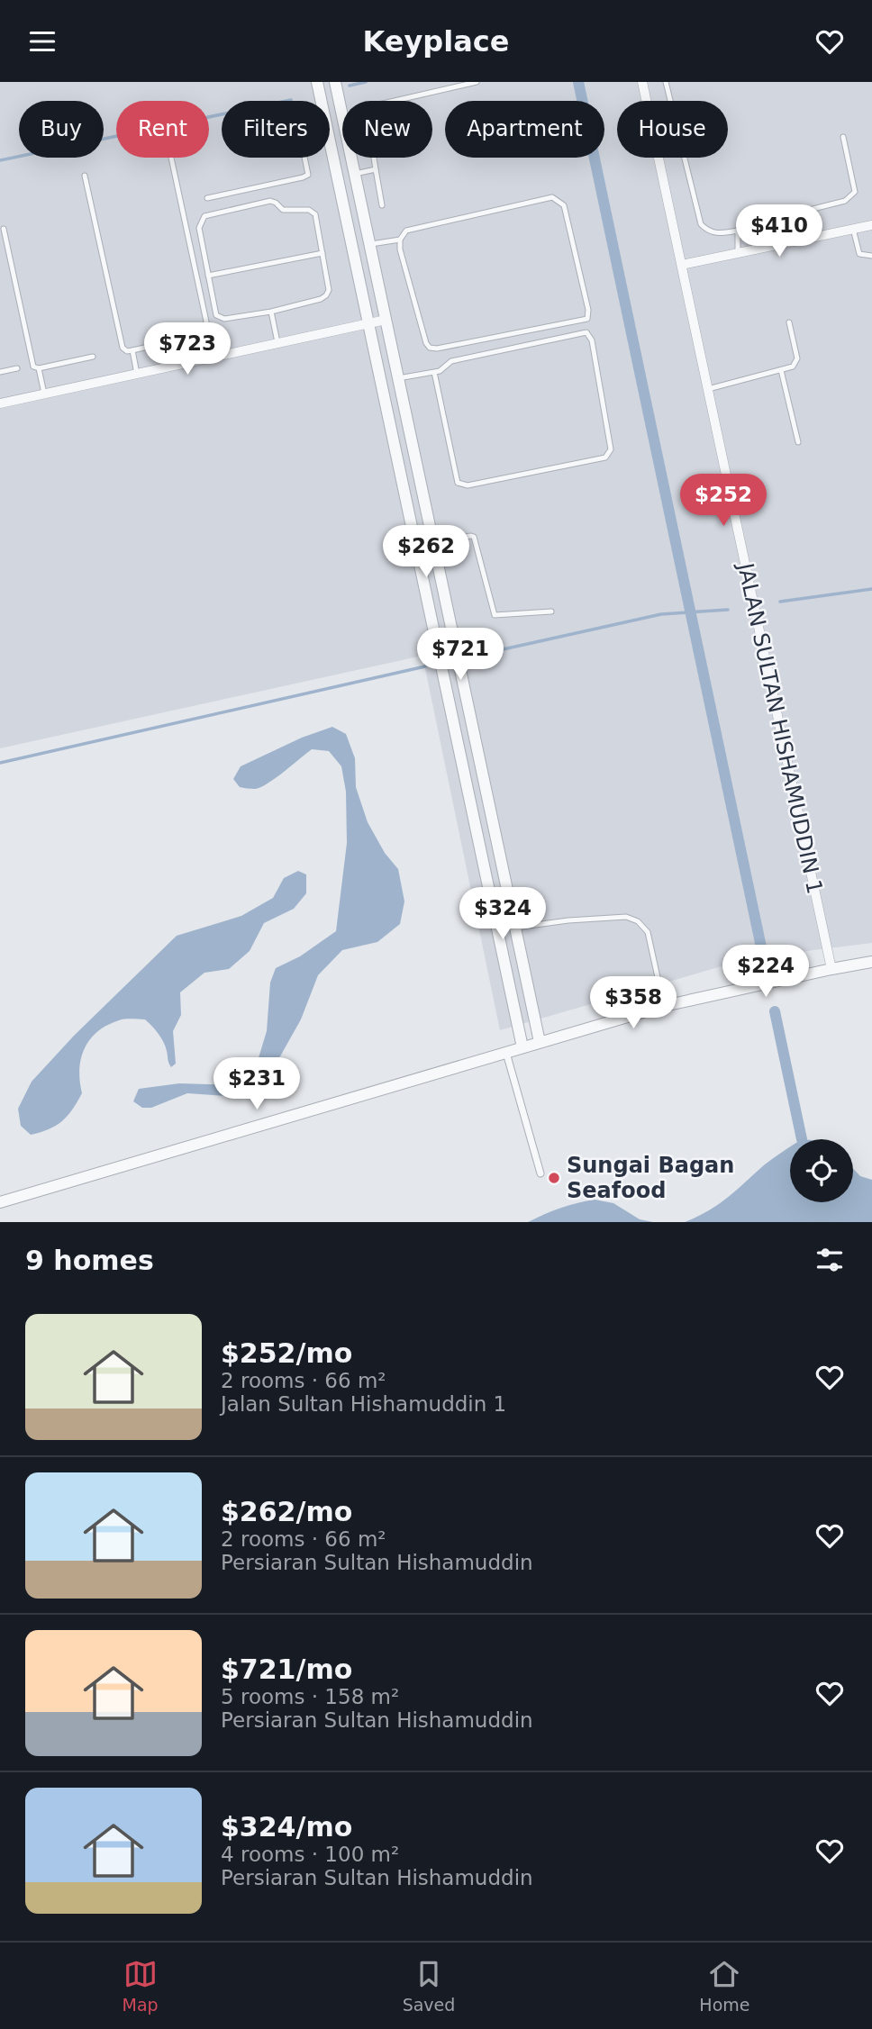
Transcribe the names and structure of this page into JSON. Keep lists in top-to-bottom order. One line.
{"streets":{"street":["JALAN SULTAN HISHAMUDDIN 1"]},"places":["Sungai Bagan Seafood"],"page":{"header":"Keyplace","chip":["Buy","Rent","Filters","New","Apartment","House"],"price":["$410","$723","$252","$262","$721","$324","$224","$358","$231"],"heading":"9 homes","list":[{"name":"$252/mo","note":"2 rooms · 66 m² · Jalan Sultan Hishamuddin 1"},{"name":"$262/mo","note":"2 rooms · 66 m² · Persiaran Sultan Hishamuddin"},{"name":"$721/mo","note":"5 rooms · 158 m² · Persiaran Sultan Hishamuddin"},{"name":"$324/mo","note":"4 rooms · 100 m² · Persiaran Sultan Hishamuddin"}],"tabs":["Map","Saved","Home"]}}
